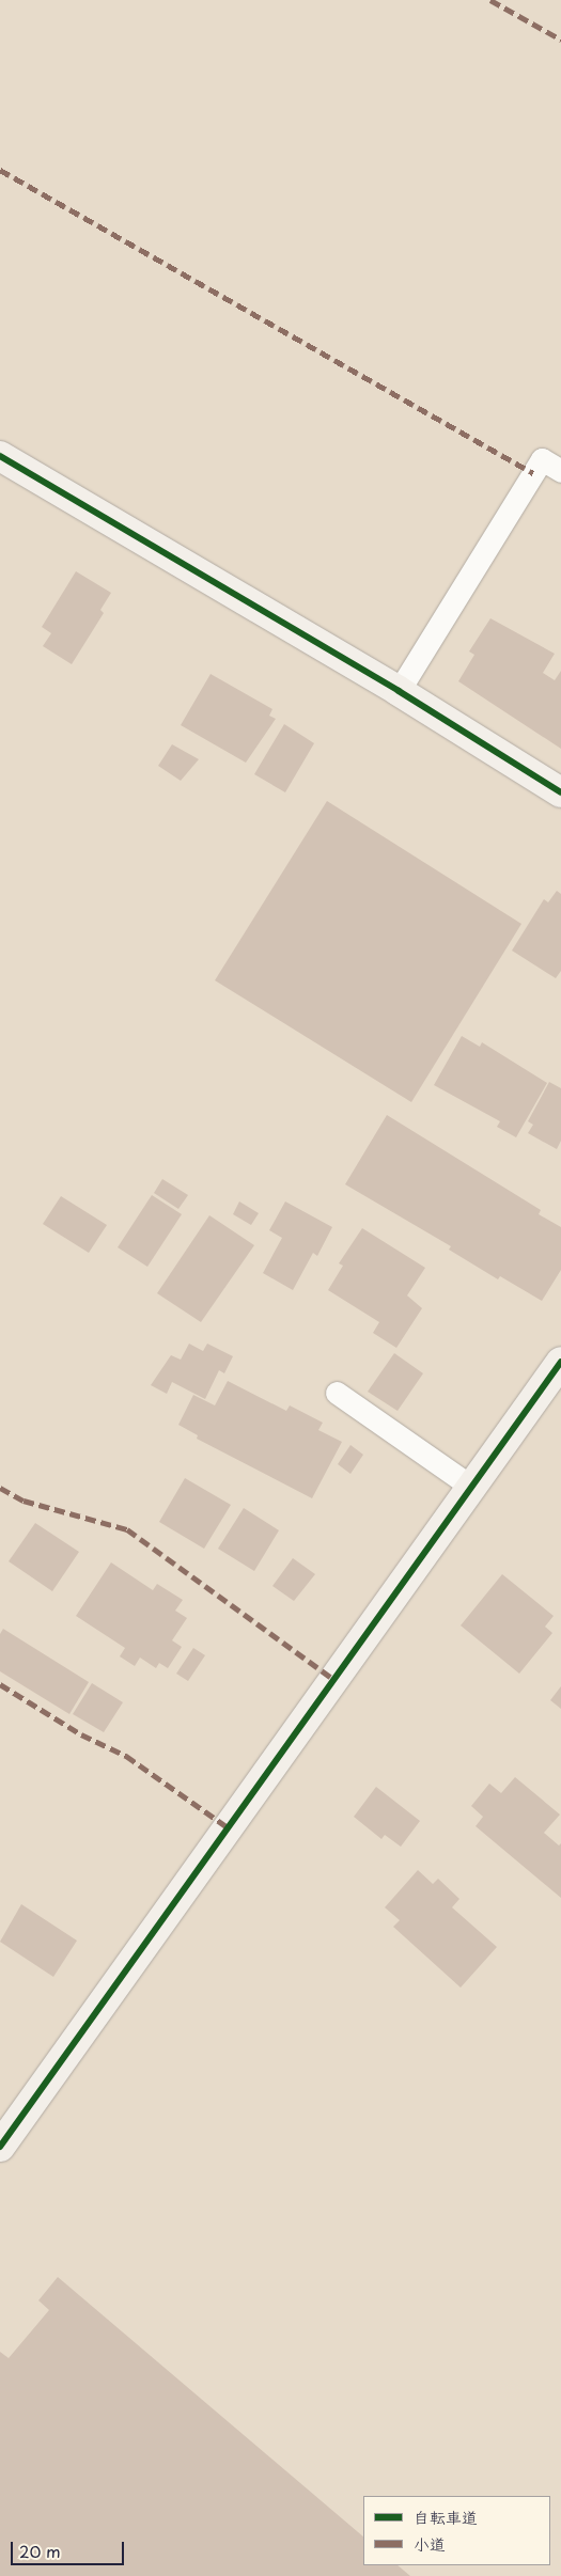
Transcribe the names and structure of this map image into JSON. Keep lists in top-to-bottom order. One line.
{"legend":["自転車道","小道"],"scale_bar":"20 m"}
